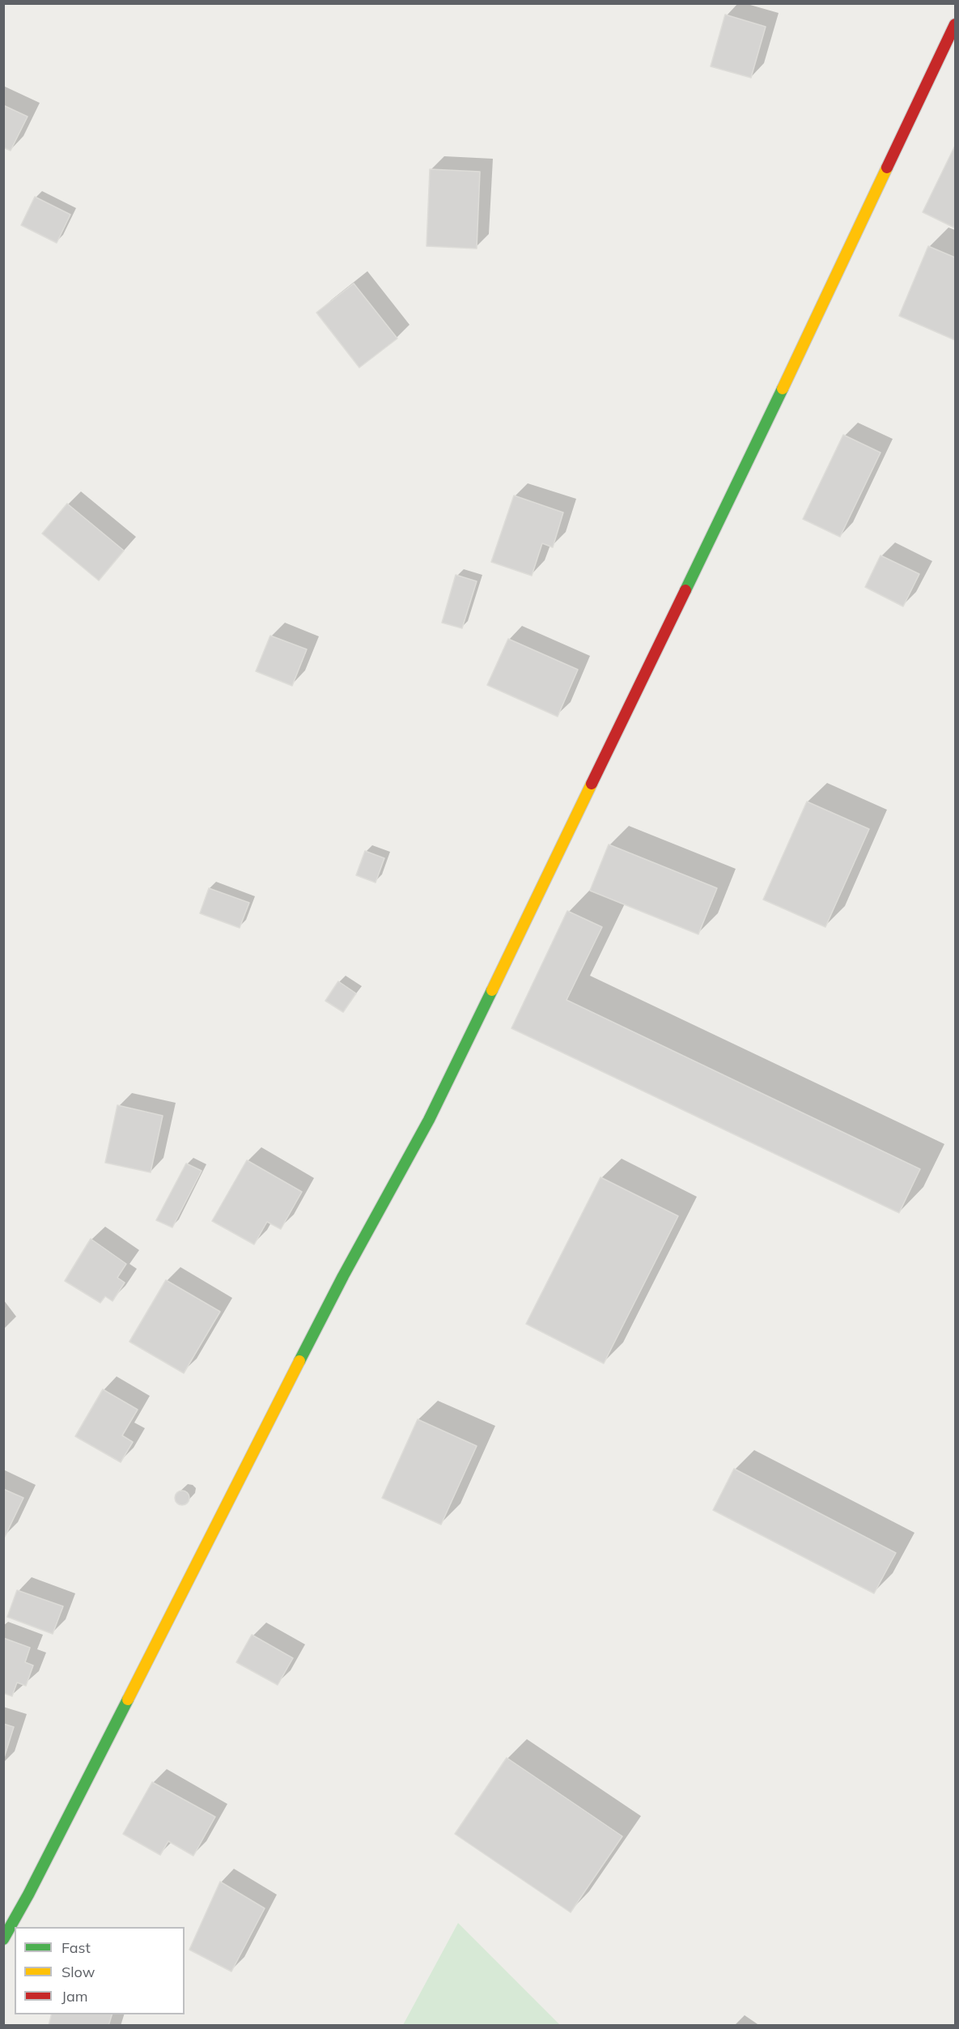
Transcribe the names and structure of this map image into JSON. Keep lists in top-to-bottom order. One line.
{"legend":["Fast","Slow","Jam"]}
